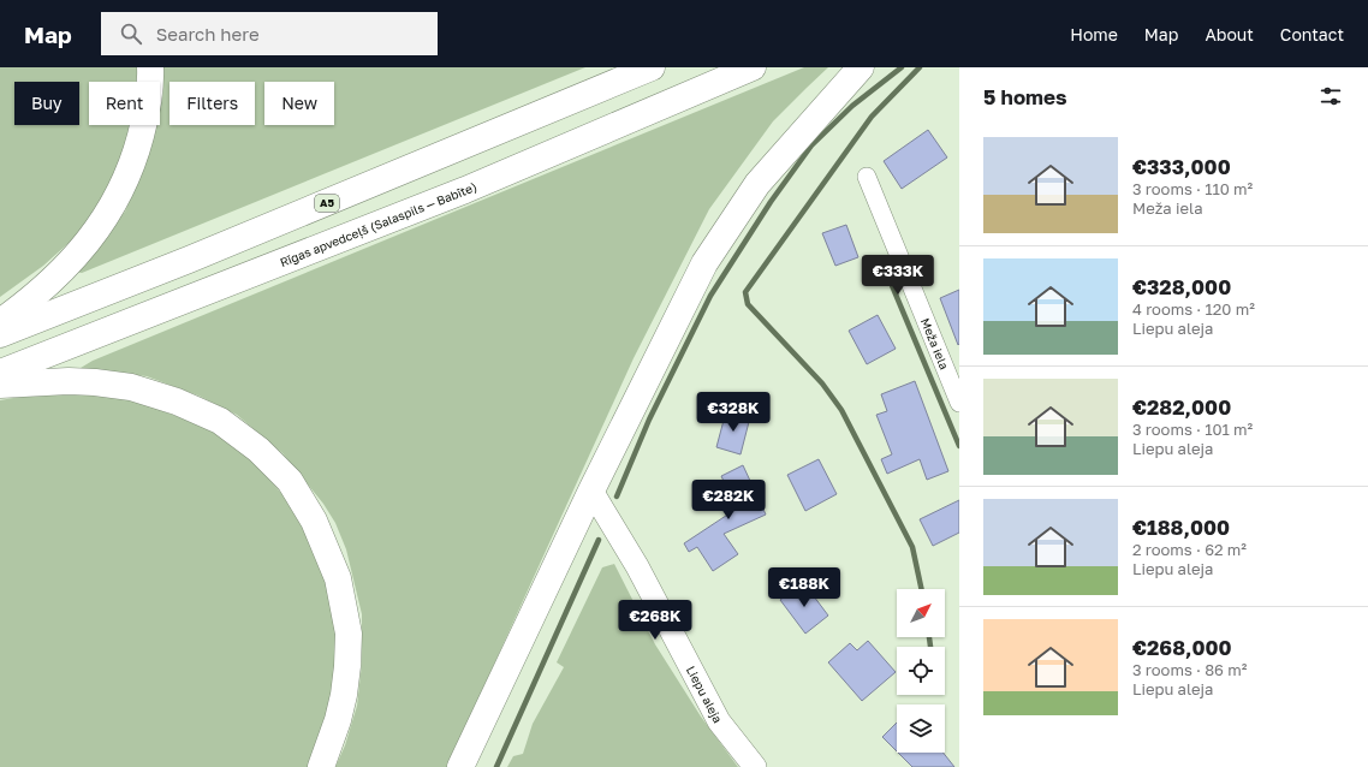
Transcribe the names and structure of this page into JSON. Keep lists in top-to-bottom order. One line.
{"streets":{"highway":["A5","Rīgas apvedceļš (Salaspils — Babīte)"],"street":["Meža iela","Liepu aleja"]},"north":"top right","page":{"header":"Map","search":"Search here","nav":["Home","Map","About","Contact"],"heading":"5 homes","chip":["Buy","Rent","Filters","New"],"list":[{"name":"€333,000","note":"3 rooms · 110 m² · Meža iela"},{"name":"€328,000","note":"4 rooms · 120 m² · Liepu aleja"},{"name":"€282,000","note":"3 rooms · 101 m² · Liepu aleja"},{"name":"€188,000","note":"2 rooms · 62 m² · Liepu aleja"},{"name":"€268,000","note":"3 rooms · 86 m² · Liepu aleja"}],"price":["€333K","€328K","€282K","€188K","€268K"]}}
